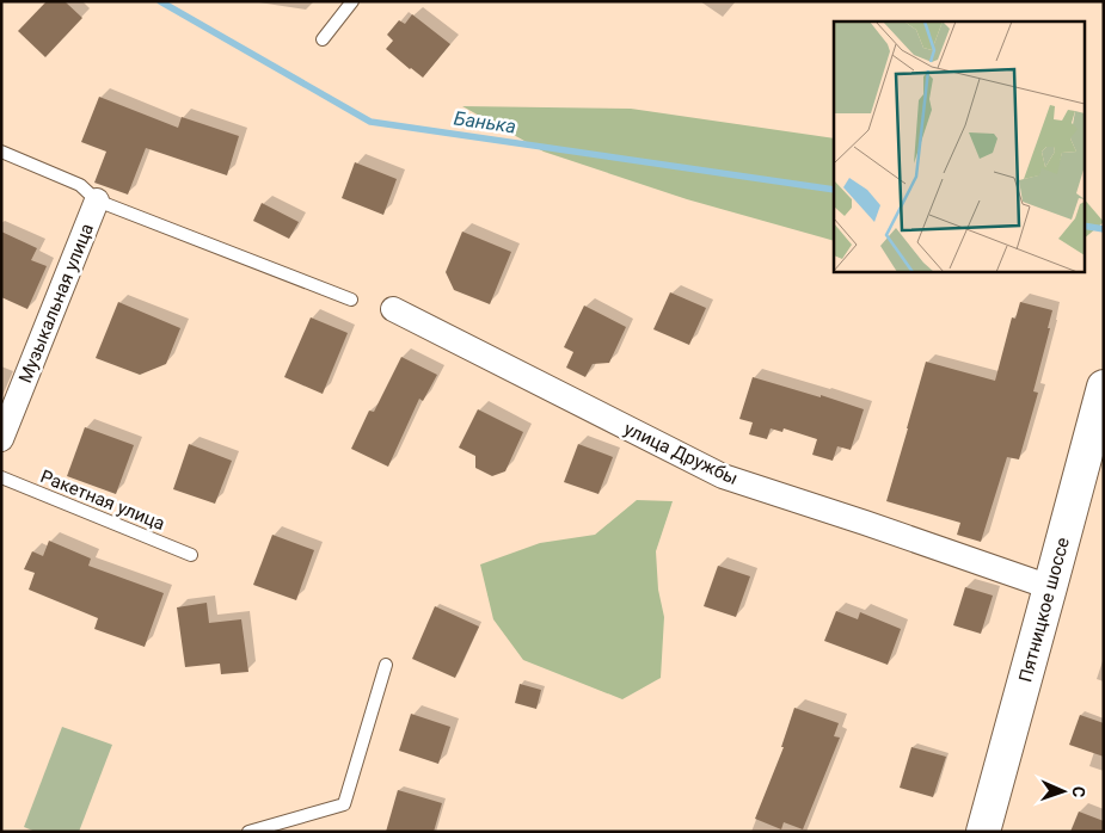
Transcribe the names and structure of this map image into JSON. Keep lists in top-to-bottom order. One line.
{"streets":{"main road":["Пятницкое шоссе"],"street":["Музыкальная улица","улица Дружбы"],"lane":["Ракетная улица"]},"crossings":[["улица Дружбы","Пятницкое шоссе"]],"water":["Банька"],"north":"right"}
